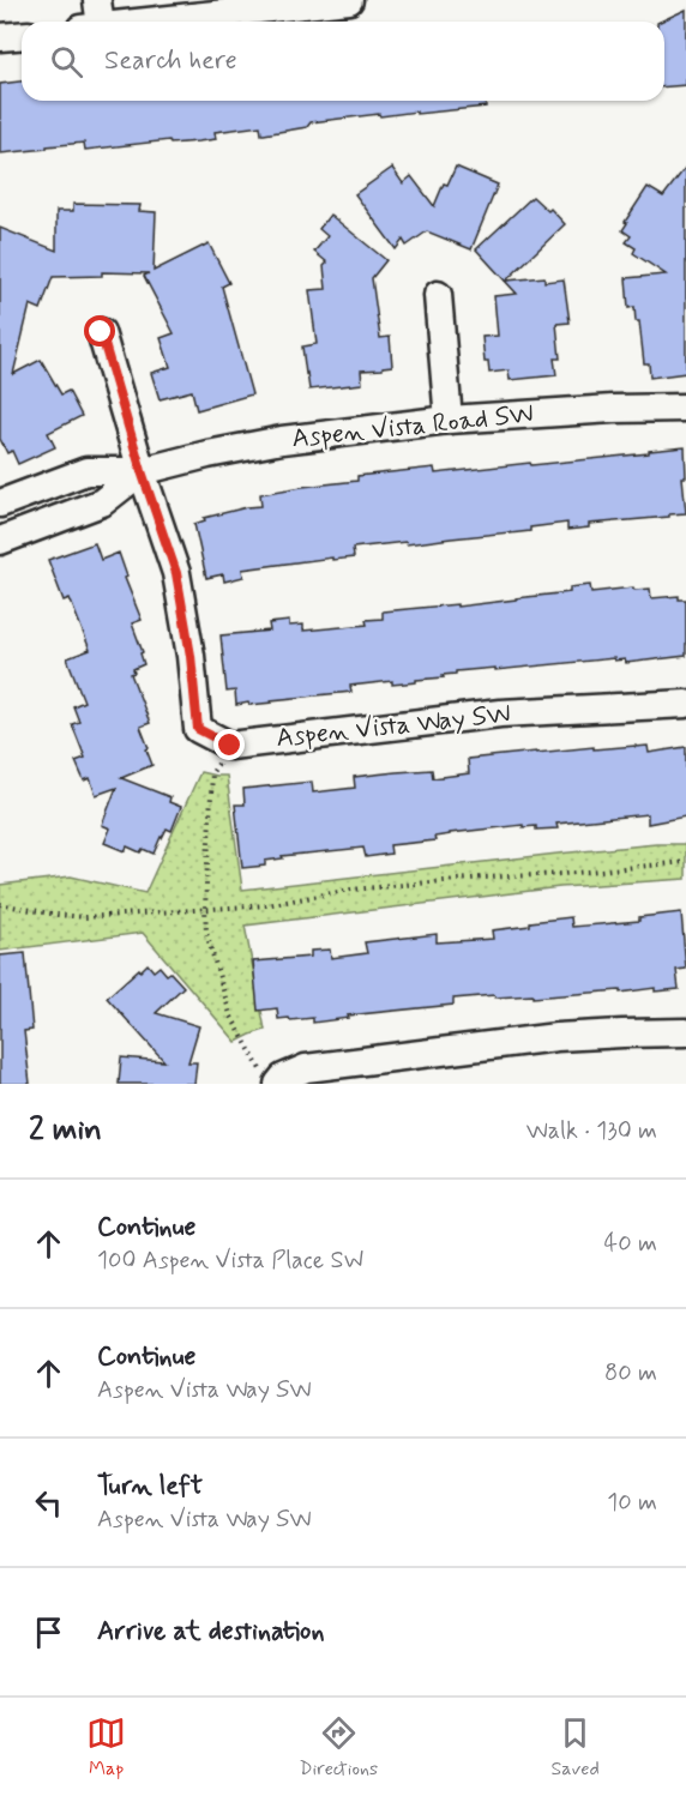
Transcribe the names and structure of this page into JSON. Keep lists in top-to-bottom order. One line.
{"streets":{"street":["Aspen Vista Road SW","Aspen Vista Way SW"]},"page":{"search":"Search here","heading":["2 min","Walk · 130 m"],"list":[["Continue","100 Aspen Vista Place SW","40 m"],["Continue","Aspen Vista Way SW","80 m"],["Turn left","Aspen Vista Way SW","10 m"],"Arrive at destination"],"nav":["Map","Directions","Saved"]}}
